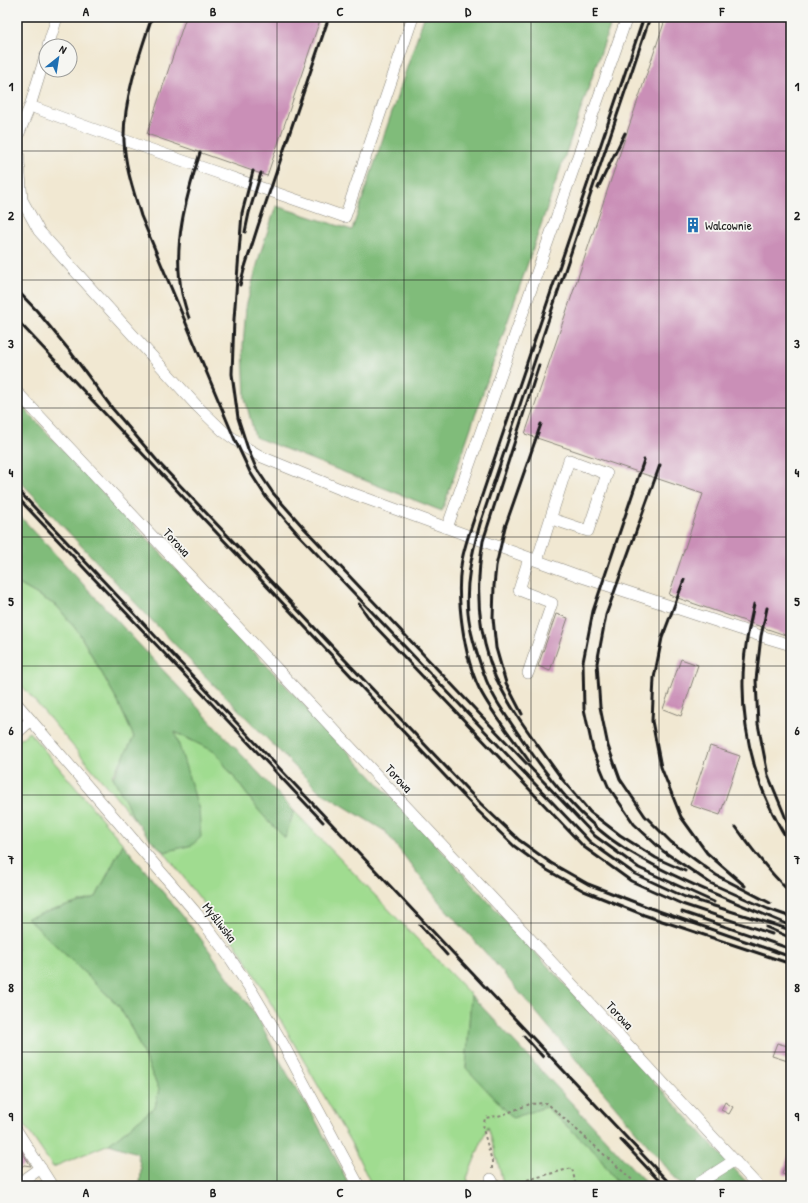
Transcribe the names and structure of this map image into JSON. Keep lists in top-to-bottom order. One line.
{"streets":{"street":["Torowa","Myśliwska"]},"places":{"building":["Walcownie"]},"north":"top right","grid":{"columns":["A","B","C","D","E","F"],"rows":["1","2","3","4","5","6","7","8","9"]}}
